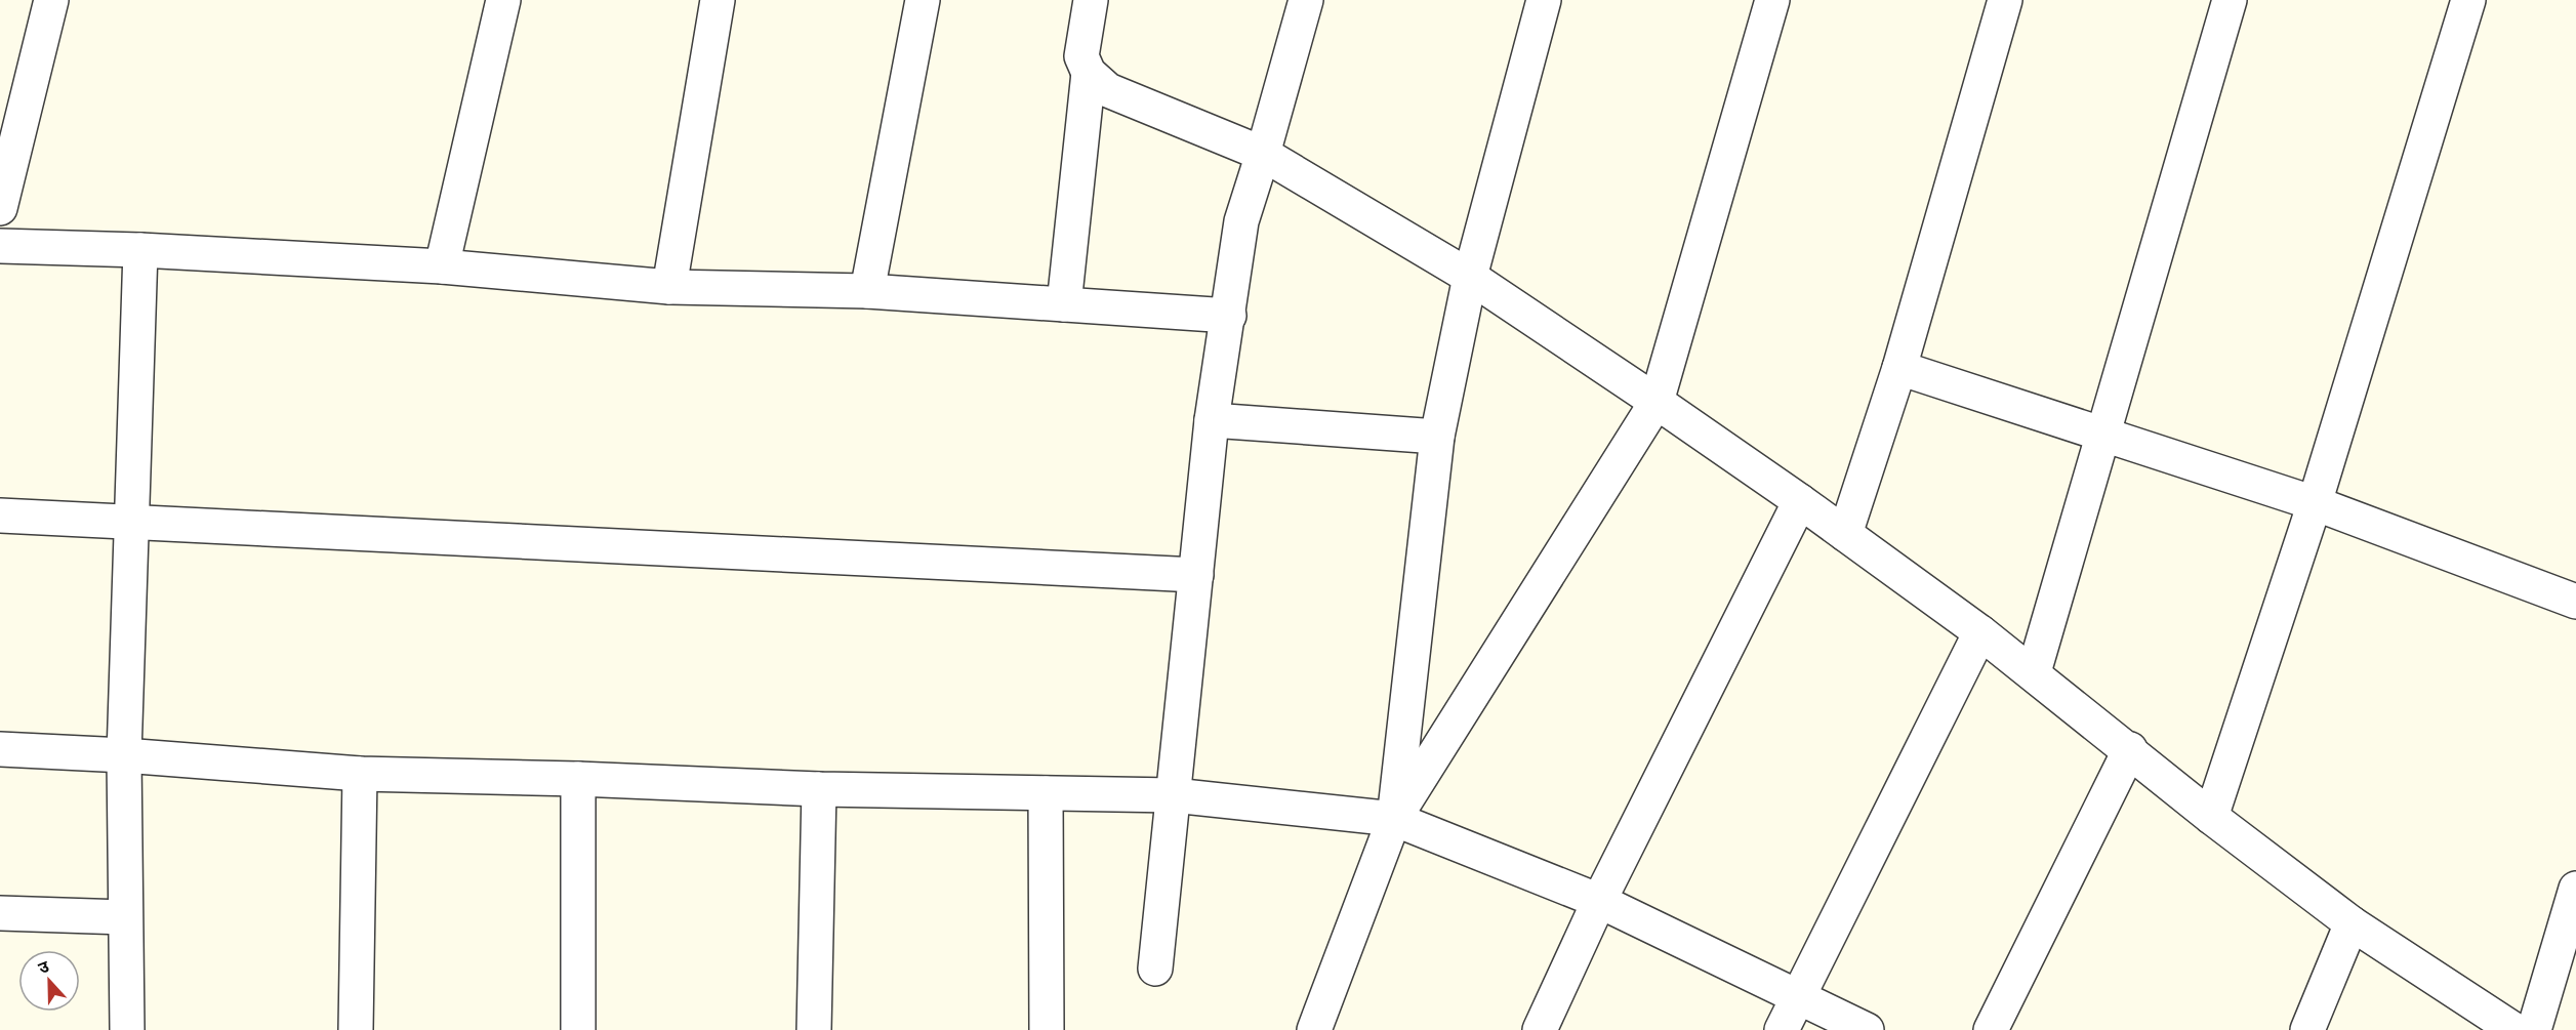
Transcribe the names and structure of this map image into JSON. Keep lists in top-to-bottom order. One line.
{"north":"top"}
